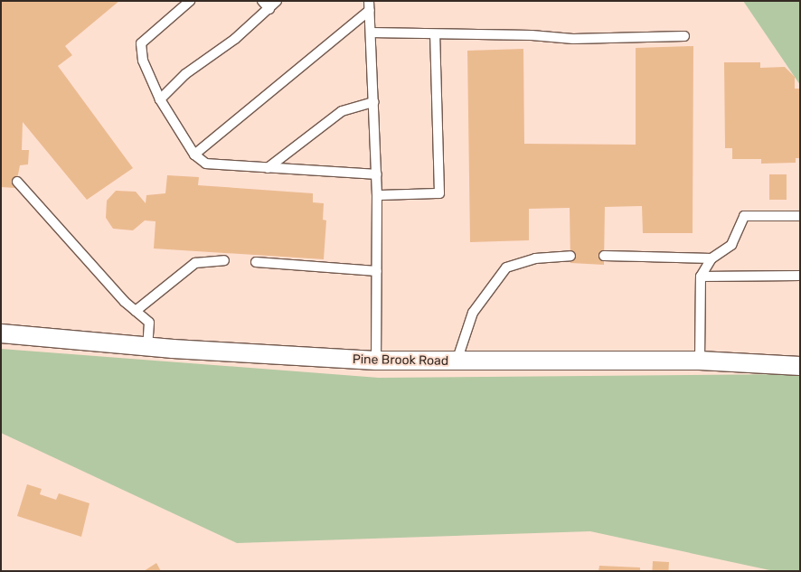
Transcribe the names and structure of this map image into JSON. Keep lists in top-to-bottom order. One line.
{"streets":{"street":["Pine Brook Road"]}}
